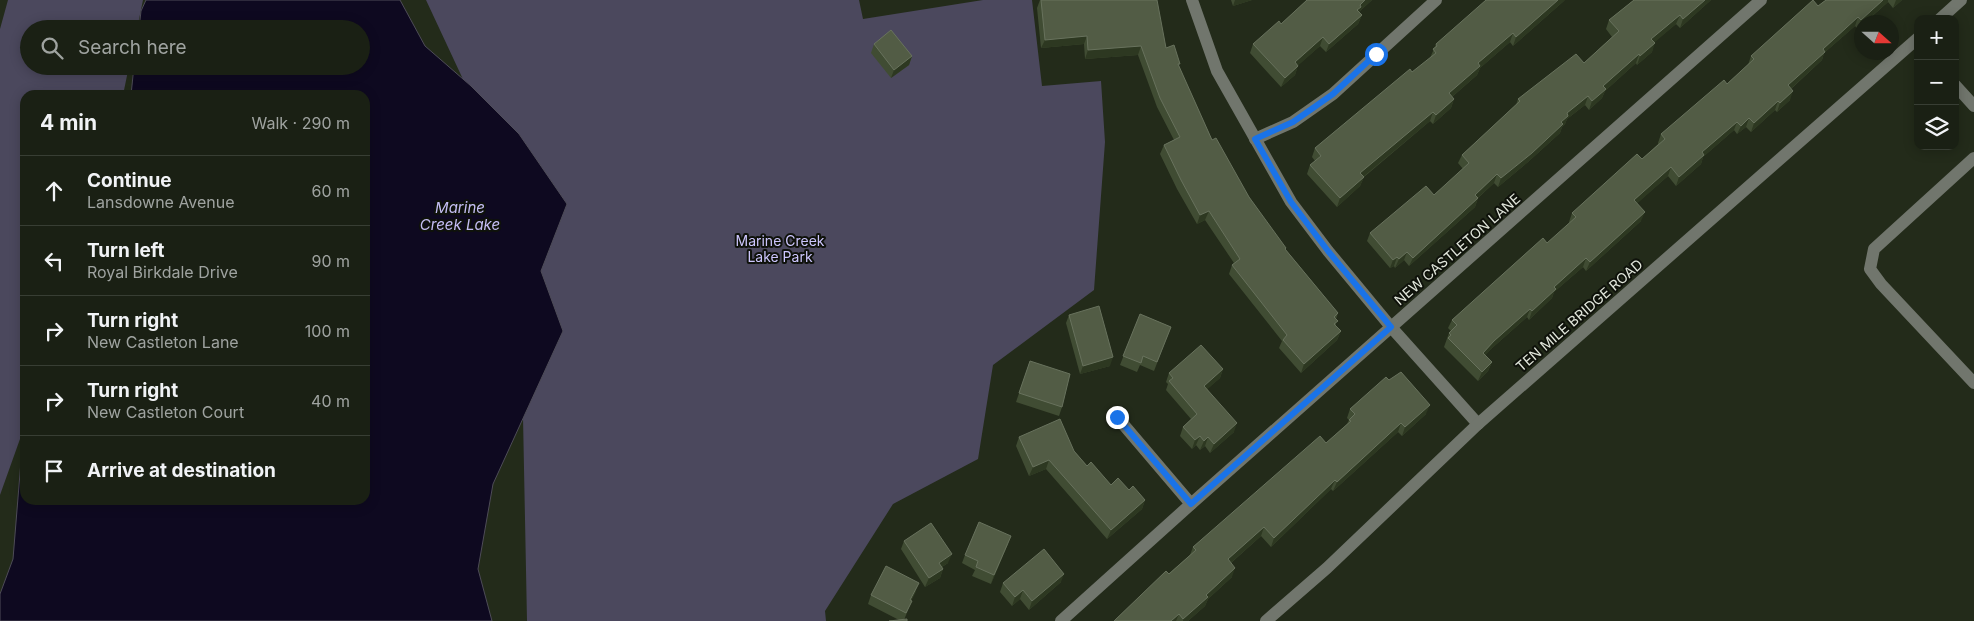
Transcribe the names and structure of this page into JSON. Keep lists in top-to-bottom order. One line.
{"streets":{"street":["NEW CASTLETON LANE","TEN MILE BRIDGE ROAD"]},"water":["Marine Creek Lake"],"parks":["Marine Creek Lake Park"],"north":"right","page":{"map_buttons":["+","−"],"search":"Search here","heading":["4 min","Walk · 290 m"],"list":[["Continue","Lansdowne Avenue","60 m"],["Turn left","Royal Birkdale Drive","90 m"],["Turn right","New Castleton Lane","100 m"],["Turn right","New Castleton Court","40 m"],"Arrive at destination"]}}
